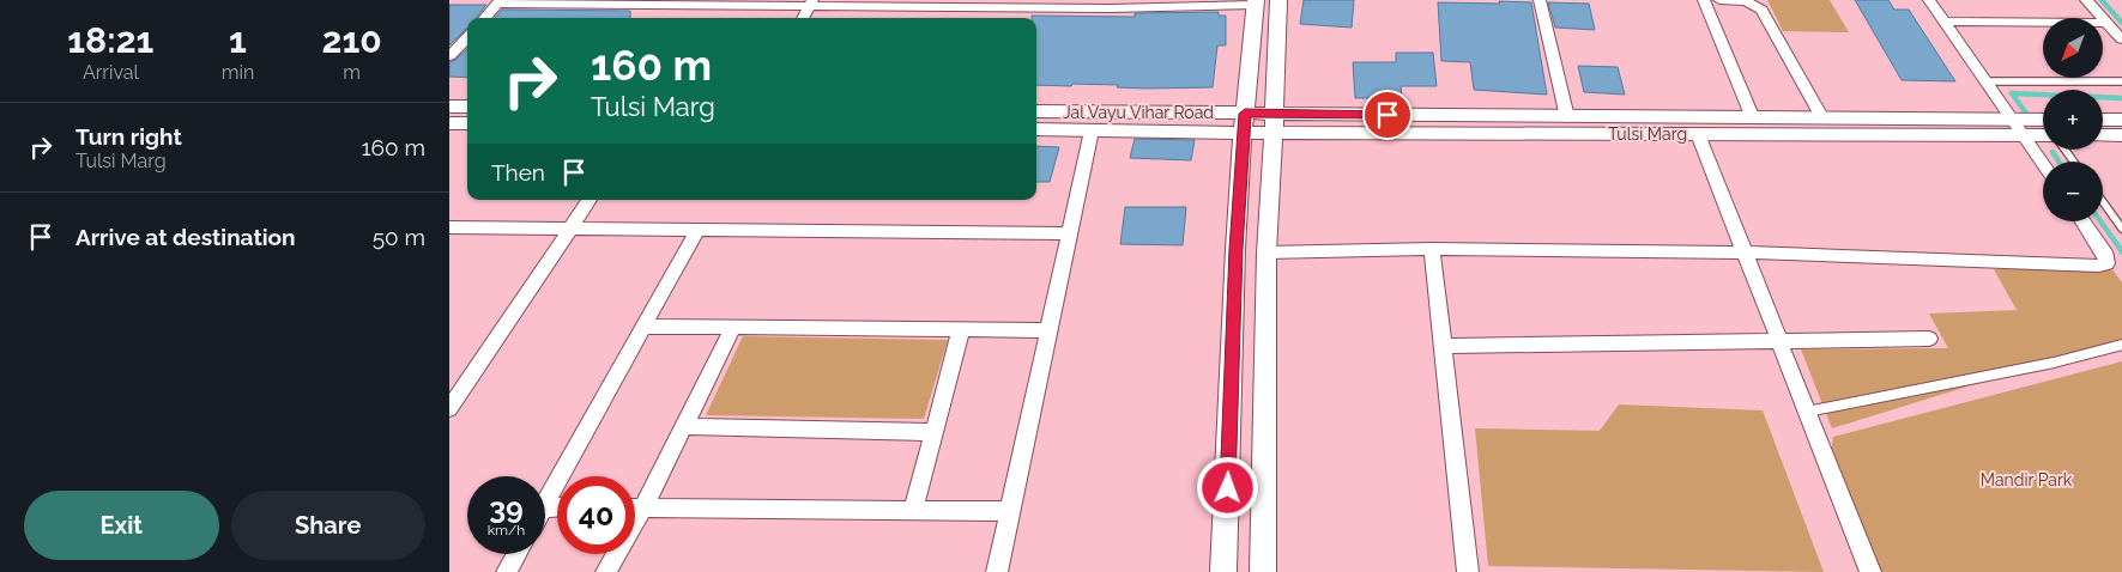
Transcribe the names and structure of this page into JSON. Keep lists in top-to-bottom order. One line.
{"streets":{"street":["Jal Vayu Vihar Road","Tulsi Marg"]},"crossings":[["Jal Vayu Vihar Road","Tulsi Marg"]],"parks":["Mandir Park"],"north":"bottom left","page":{"eta":["18:21","Arrival","1","min","210","m"],"map_buttons":["+","−"],"turn":["160 m","Tulsi Marg"],"list":[{"name":"Turn right","note":"Tulsi Marg","value":"160 m"},{"name":"Arrive at destination","value":"50 m"}],"then":"Then","speed":"39 km/h","limit":"40","buttons":["Exit","Share"]}}
